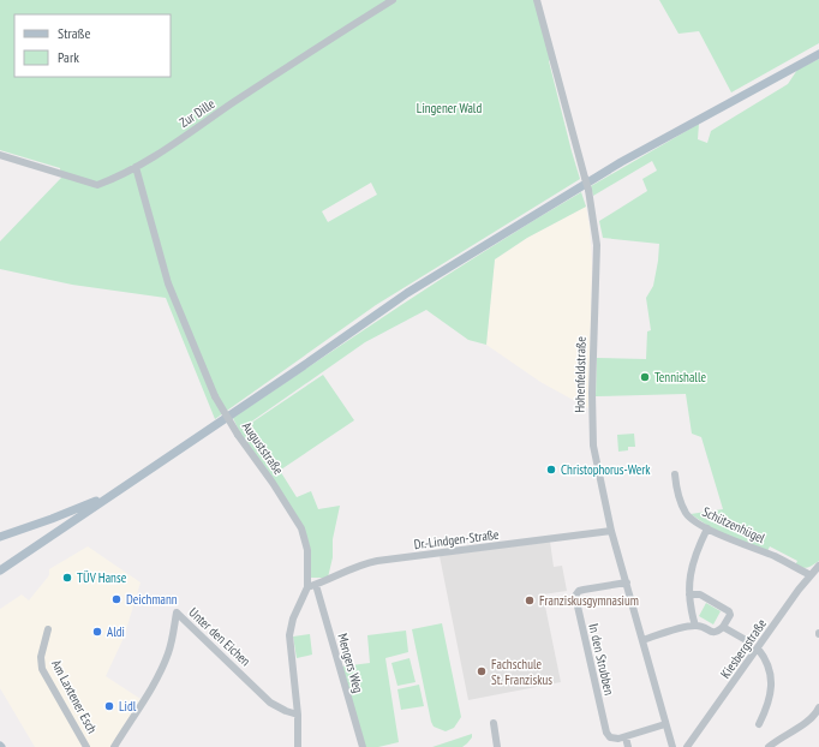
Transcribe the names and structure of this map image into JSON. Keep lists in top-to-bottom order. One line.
{"streets":{"street":["Zur Dille","Hohenfeldstraße","Auguststraße","Schützenhügel","Dr.-Lindgen-Straße","Unter den Eichen","Kiesbergstraße","In den Strubben","Mengers Weg","Am Laxtener Esch"]},"crossings":[["Zur Dille","Auguststraße"],["Hohenfeldstraße","Dr.-Lindgen-Straße"],["Hohenfeldstraße","In den Strubben"],["Auguststraße","Dr.-Lindgen-Straße"],["Auguststraße","Unter den Eichen"],["Schützenhügel","Kiesbergstraße"],["Dr.-Lindgen-Straße","Mengers Weg"]],"parks":["Lingener Wald"],"places":["Tennishalle","Christophorus-Werk","TÜV Hanse","Deichmann","Franziskusgymnasium","Aldi","Fachschule St. Franziskus","Lidl"],"legend":["Straße","Park"]}
